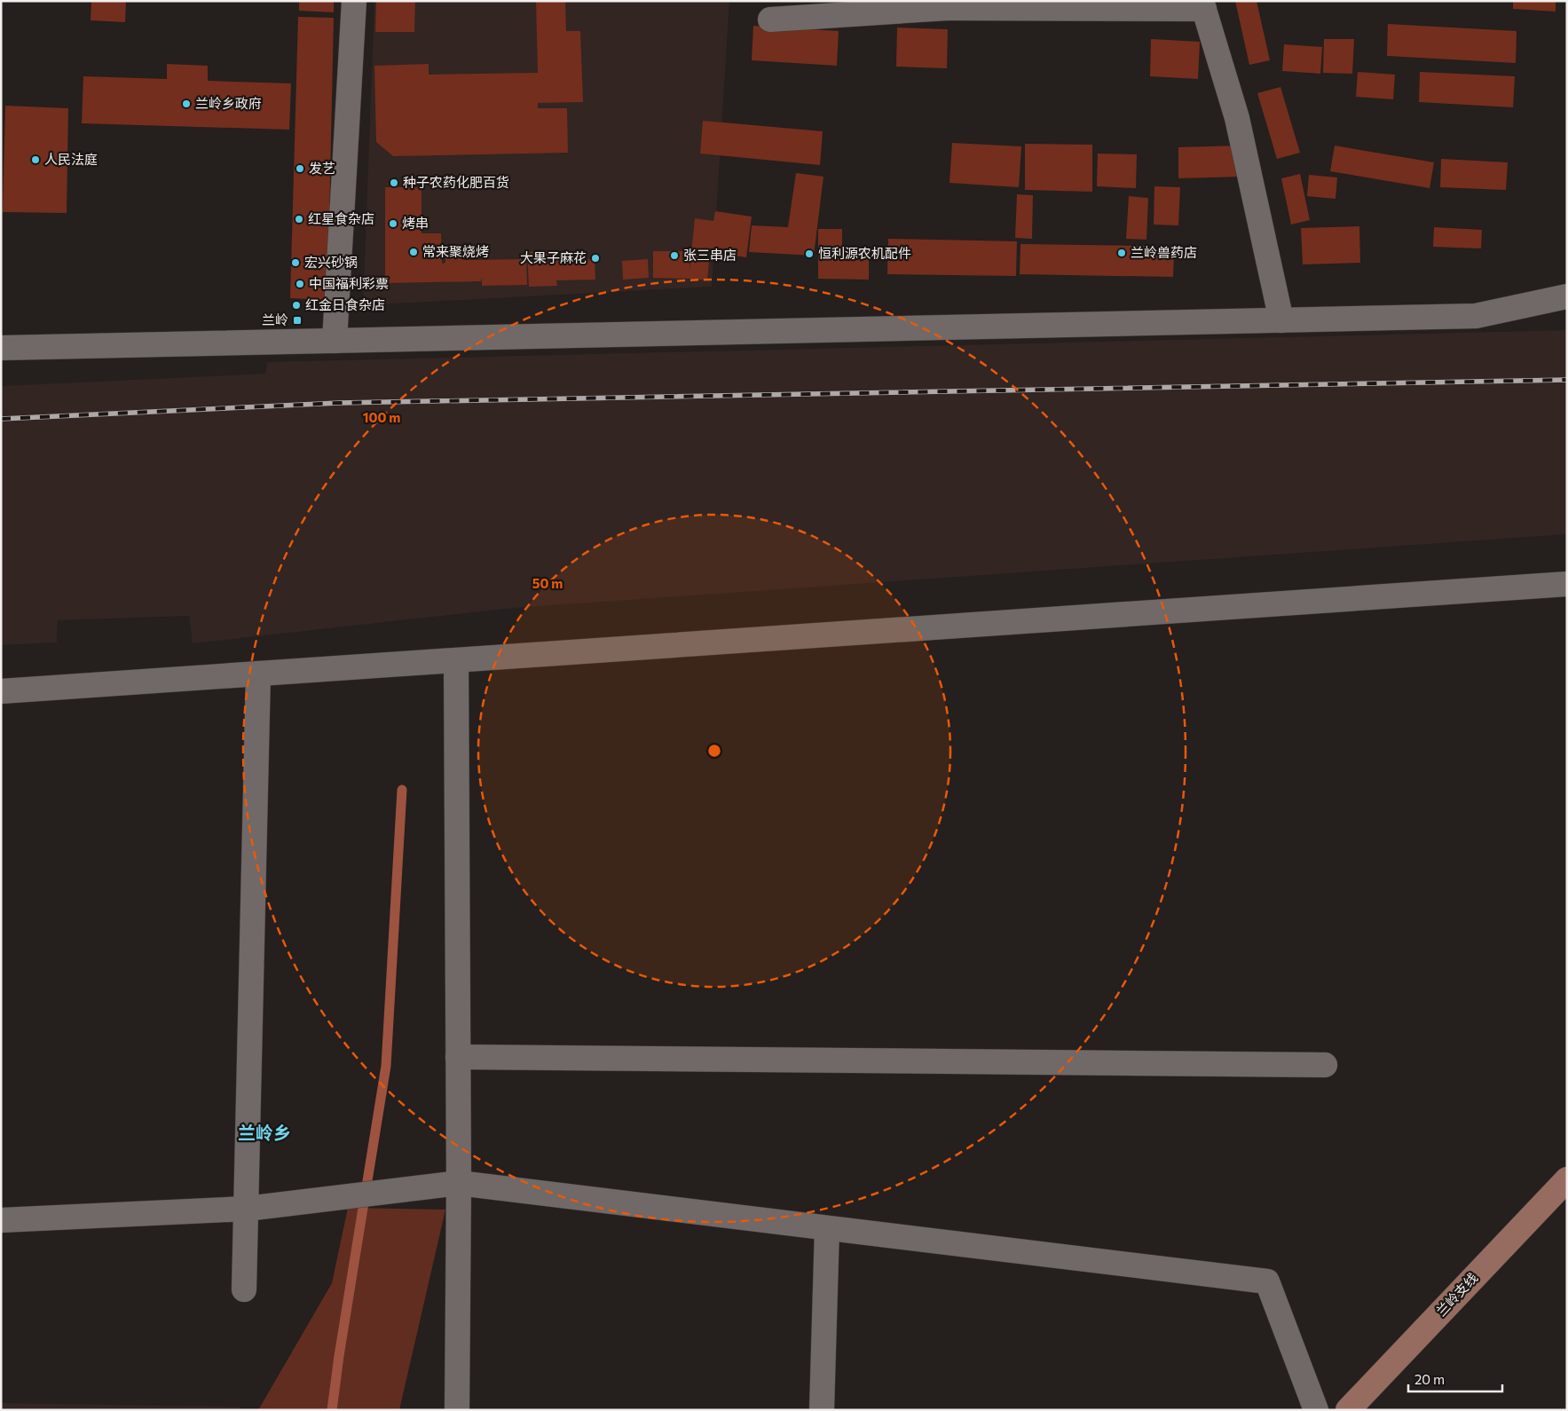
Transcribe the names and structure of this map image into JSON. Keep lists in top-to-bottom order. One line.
{"streets":{"main road":["兰岭支线"]},"districts":["兰岭乡"],"places":{"other":["兰岭乡政府","人民法庭","发艺","种子农药化肥百货","红星食杂店","烤串","常来聚烧烤","兰岭兽药店","恒利源农机配件","张三串店","大果子麻花","宏兴砂锅","中国福利彩票","红金日食杂店"],"transit":["兰岭"]},"scale_bar":"20 m","rings":["100 m","50 m"]}
